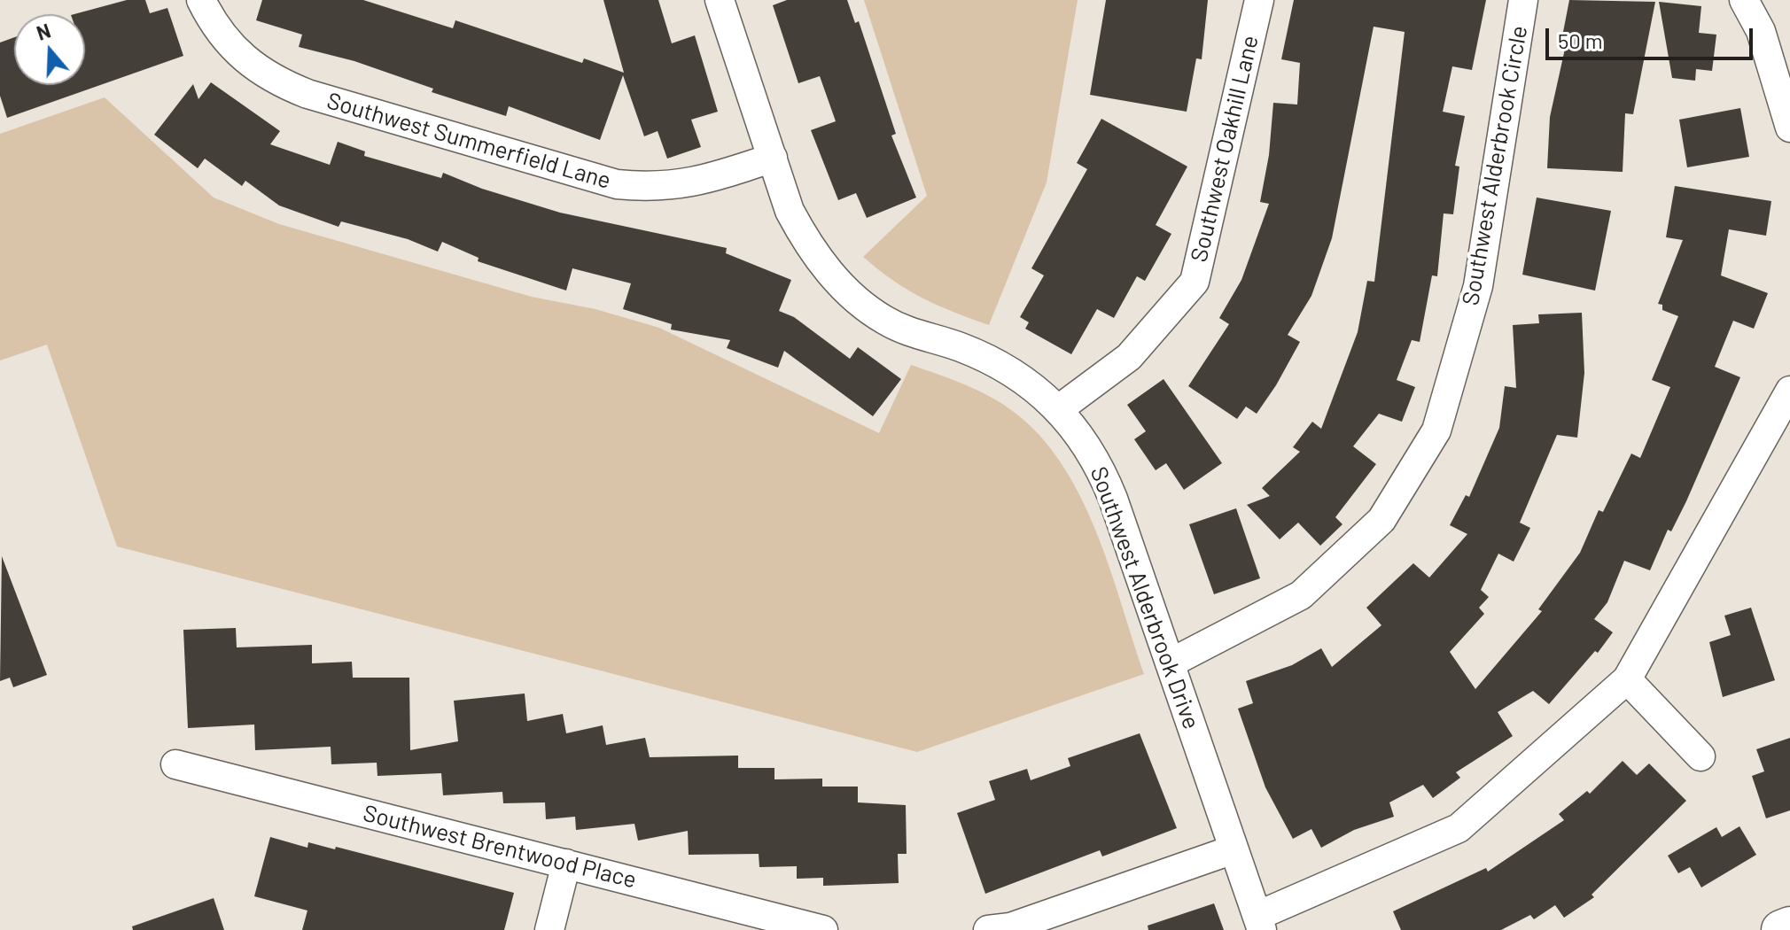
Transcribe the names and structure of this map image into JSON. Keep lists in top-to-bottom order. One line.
{"streets":{"street":["Southwest Summerfield Lane","Southwest Oakhill Lane","Southwest Alderbrook Circle","Southwest Alderbrook Drive","Southwest Brentwood Place"]},"crossings":[["Southwest Summerfield Lane","Southwest Alderbrook Drive"],["Southwest Oakhill Lane","Southwest Alderbrook Drive"],["Southwest Alderbrook Circle","Southwest Alderbrook Drive"]],"scale_bar":"50 m","north":"top"}
